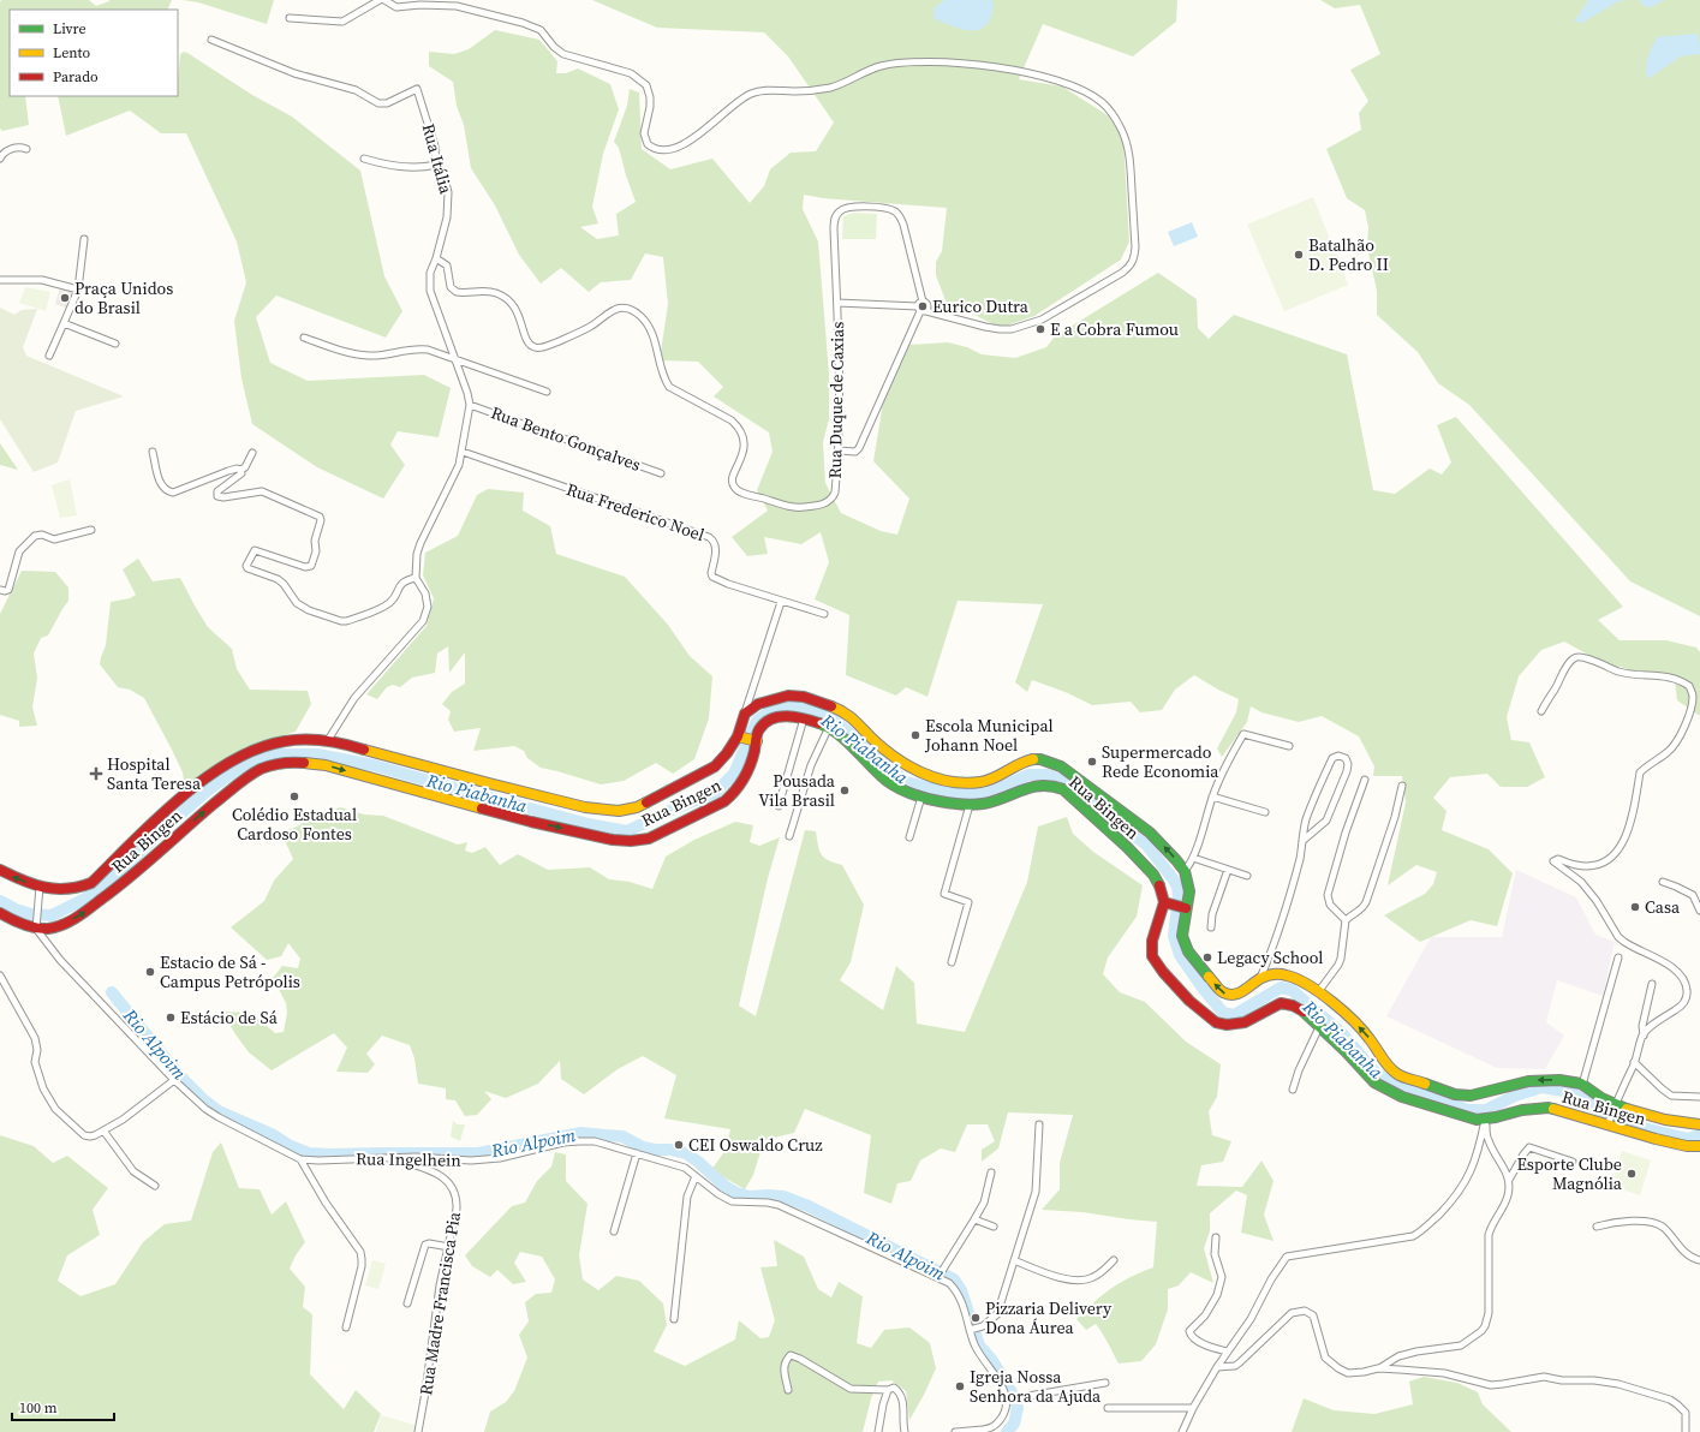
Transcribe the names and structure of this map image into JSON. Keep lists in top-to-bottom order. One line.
{"streets":{"main road":["Rua Bingen"],"street":["Rua Itália","Rua Duque de Caxias","Rua Bento Gonçalves","Rua Frederico Noel","Rua Ingelhein","Rua Madre Francisca Pia"]},"crossings":[["Rua Itália","Rua Duque de Caxias"],["Rua Bingen","Rua Ingelhein"],["Rua Ingelhein","Rua Madre Francisca Pia"]],"water":["Rio Piabanha","Rio Alpoim"],"places":{"other":["Batalhão D. Pedro II","Praça Unidos do Brasil","Eurico Dutra","E a Cobra Fumou","Escola Municipal Johann Noel","Supermercado Rede Economia","Pousada Vila Brasil","Colédio Estadual Cardoso Fontes","Casa","Legacy School","Estacio de Sá - Campus Petrópolis","Estácio de Sá","CEI Oswaldo Cruz","Esporte Clube Magnólia","Pizzaria Delivery Dona Áurea","Igreja Nossa Senhora da Ajuda"],"health":["Hospital Santa Teresa"]},"legend":["Livre","Lento","Parado"],"scale_bar":"100 m"}
